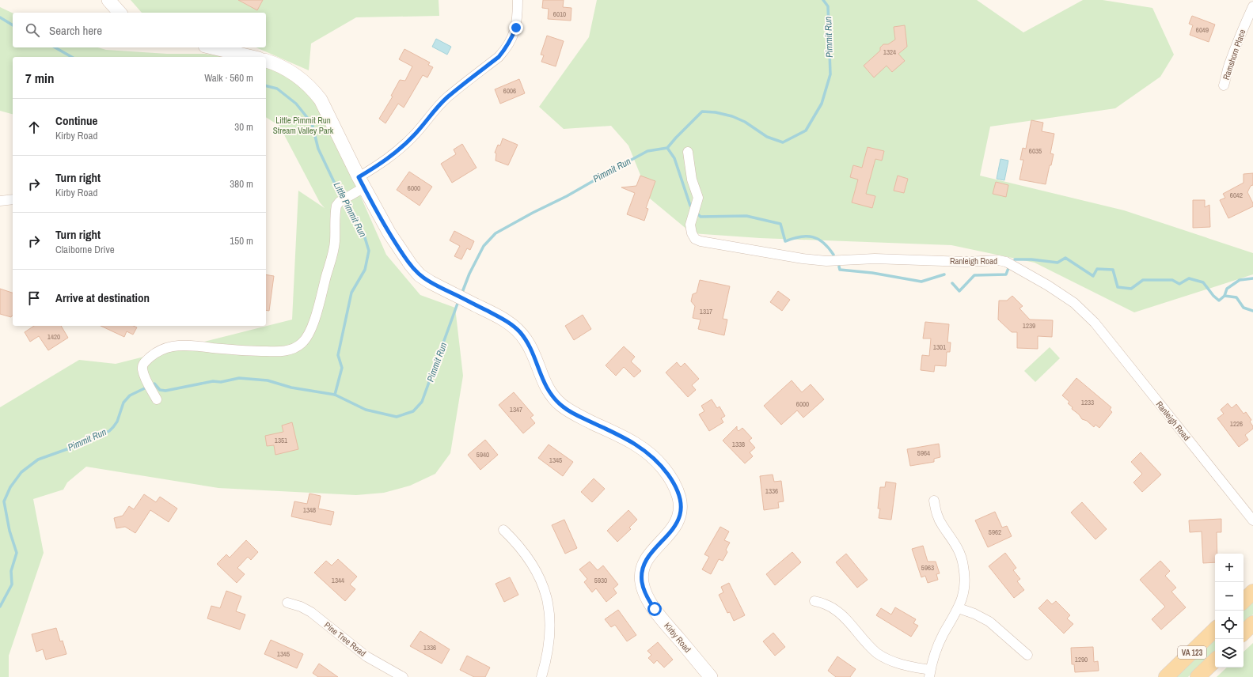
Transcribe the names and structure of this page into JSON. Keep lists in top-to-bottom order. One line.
{"streets":{"main road":["Kirby Road","VA 123"],"street":["Ramshorn Place","Ranleigh Road","Pine Tree Road"]},"water":["Pimmit Run","Little Pimmit Run"],"parks":["Little Pimmit Run Stream Valley Park"],"house_numbers":["6010","6049","1324","6006","6035","6000","6042","1317","1239","1420","1301","1233","6000","1347","1226","1351","1338","5964","5940","1345","1336","1348","5962","5963","1344","5930","1336","1345","1290"],"page":{"search":"Search here","heading":["7 min","Walk · 560 m"],"list":[["Continue","Kirby Road","30 m"],["Turn right","Kirby Road","380 m"],["Turn right","Claiborne Drive","150 m"],"Arrive at destination"],"map_buttons":["+","−"]}}
